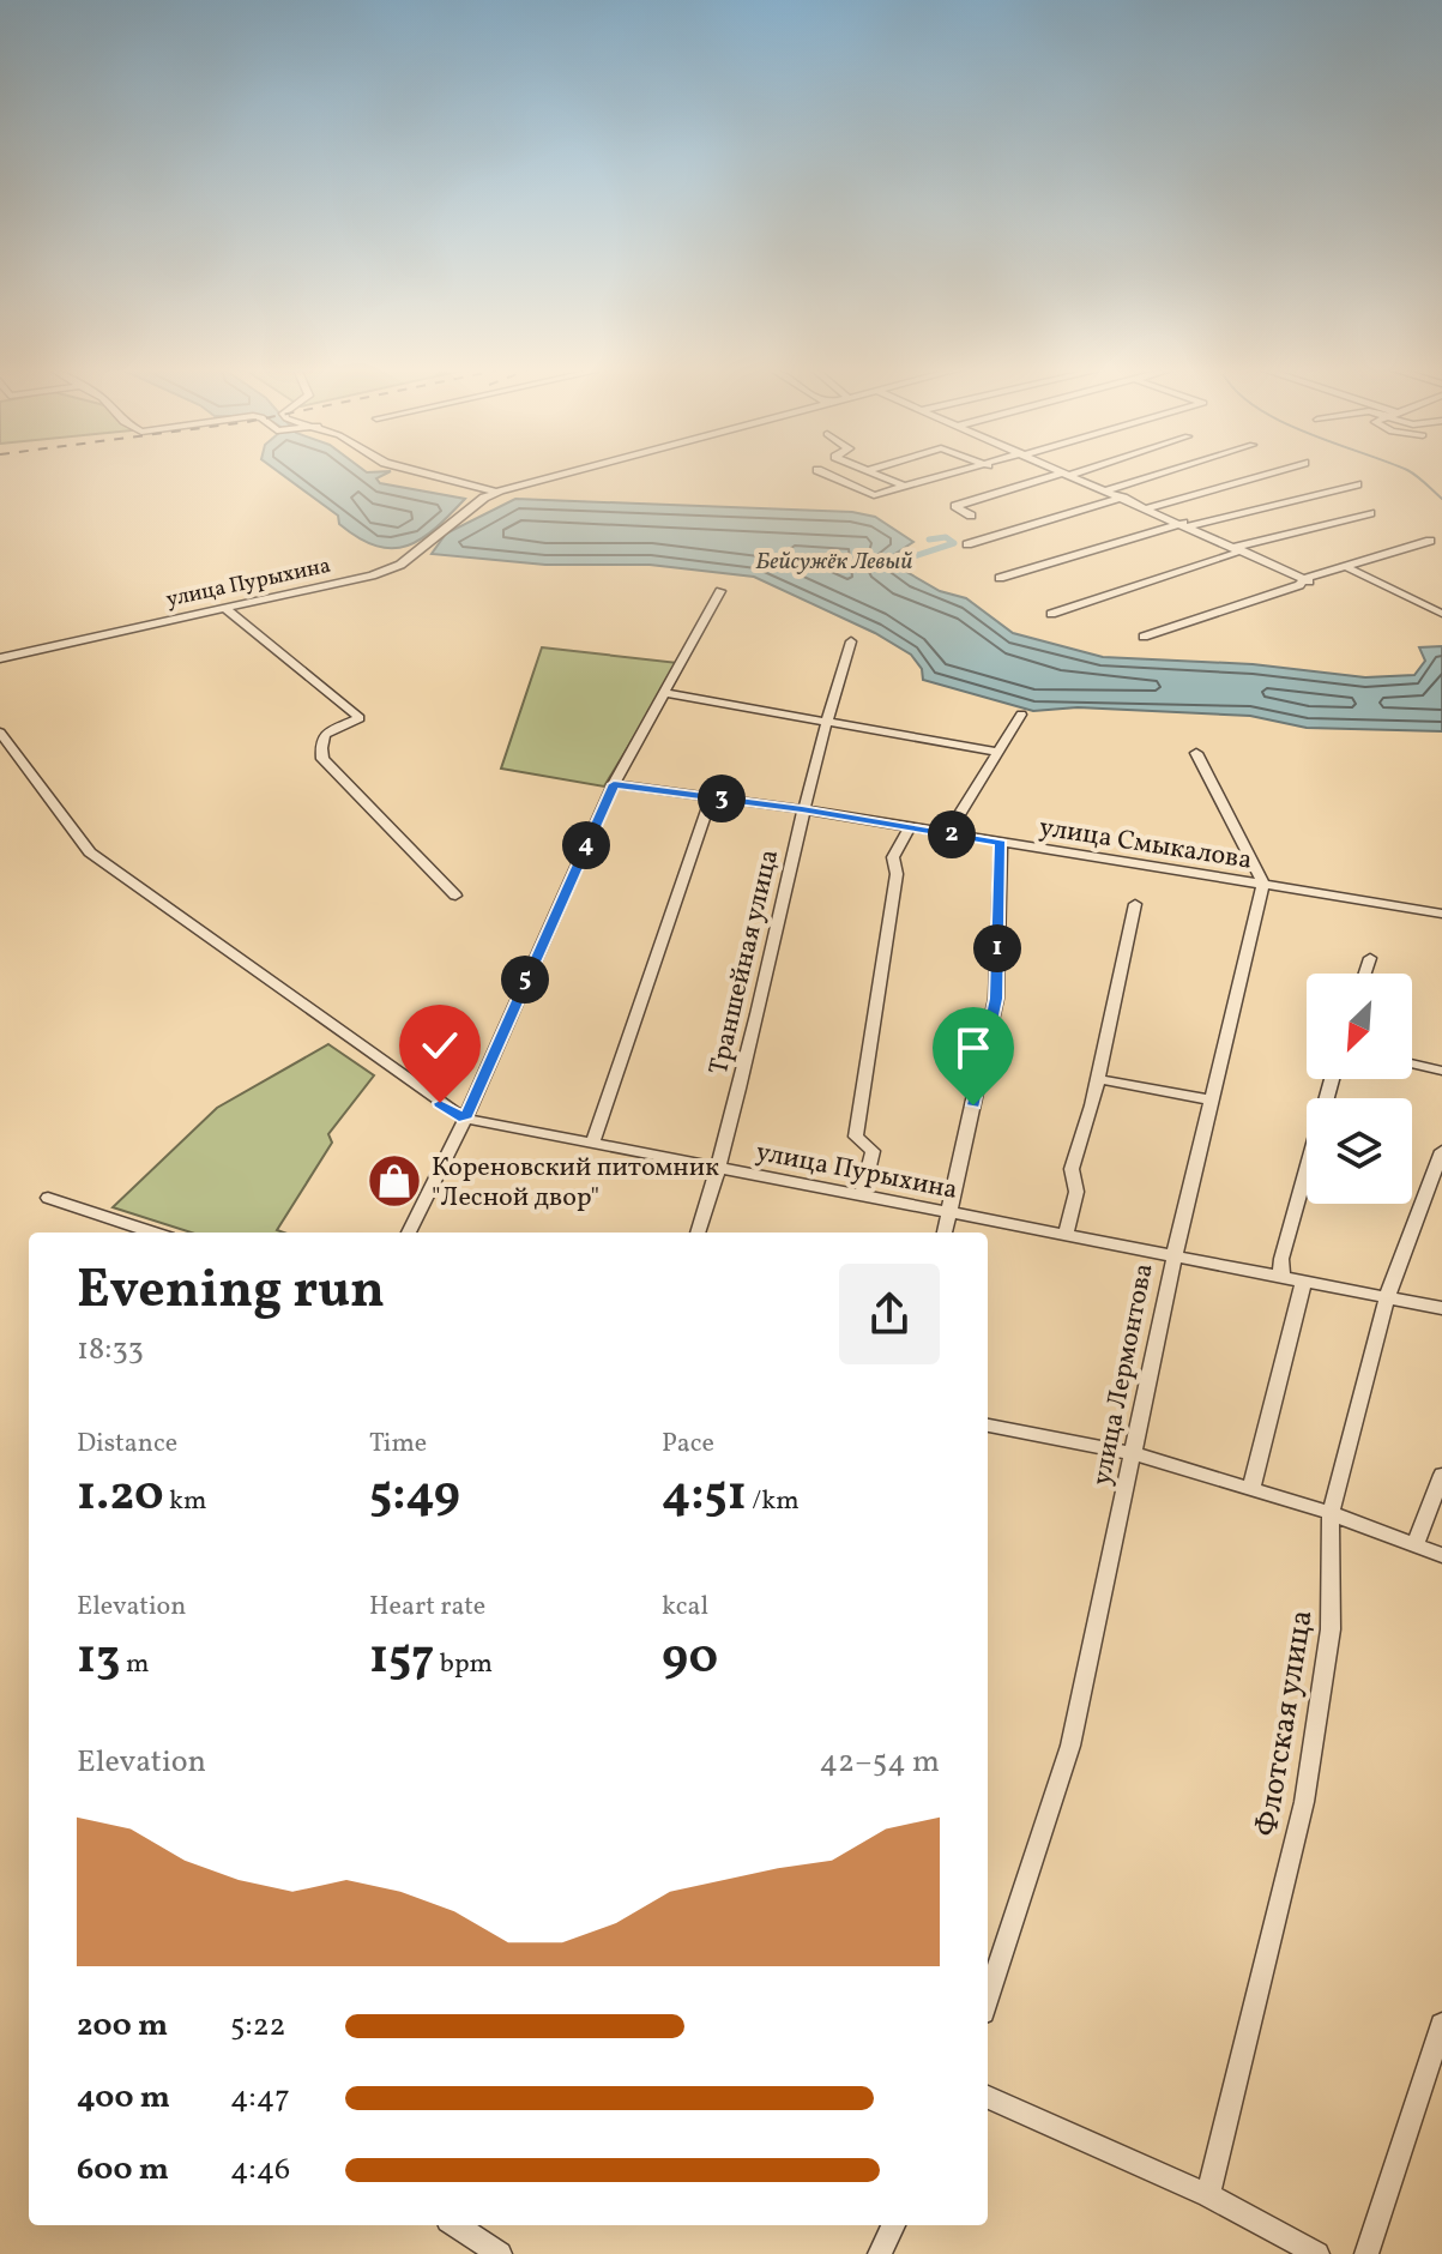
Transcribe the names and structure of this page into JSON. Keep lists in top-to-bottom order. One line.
{"streets":{"street":["улица Пурыхина","улица Смыкалова","Траншейная улица","улица Лермонтова","Флотская улица"]},"crossings":[["улица Пурыхина","Траншейная улица"],["улица Пурыхина","улица Лермонтова"],["улица Пурыхина","Флотская улица"],["улица Смыкалова","Траншейная улица"],["улица Смыкалова","улица Лермонтова"]],"water":["Бейсужёк Левый"],"places":{"shop":["Кореновский питомник \"Лесной двор\""]},"north":"bottom left","page":{"pins":["3","2","4","1","5"],"heading":["Evening run","18:33"],"stats":[["Distance","1.20 km"],["Time","5:49"],["Pace","4:51 /km"],["Elevation","13 m"],["Heart rate","157 bpm"],["kcal","90"]],"chart":["Elevation","42–54 m"],"list":[{"name":"200 m","note":"5:22"},{"name":"400 m","note":"4:47"},{"name":"600 m","note":"4:46"}]}}
